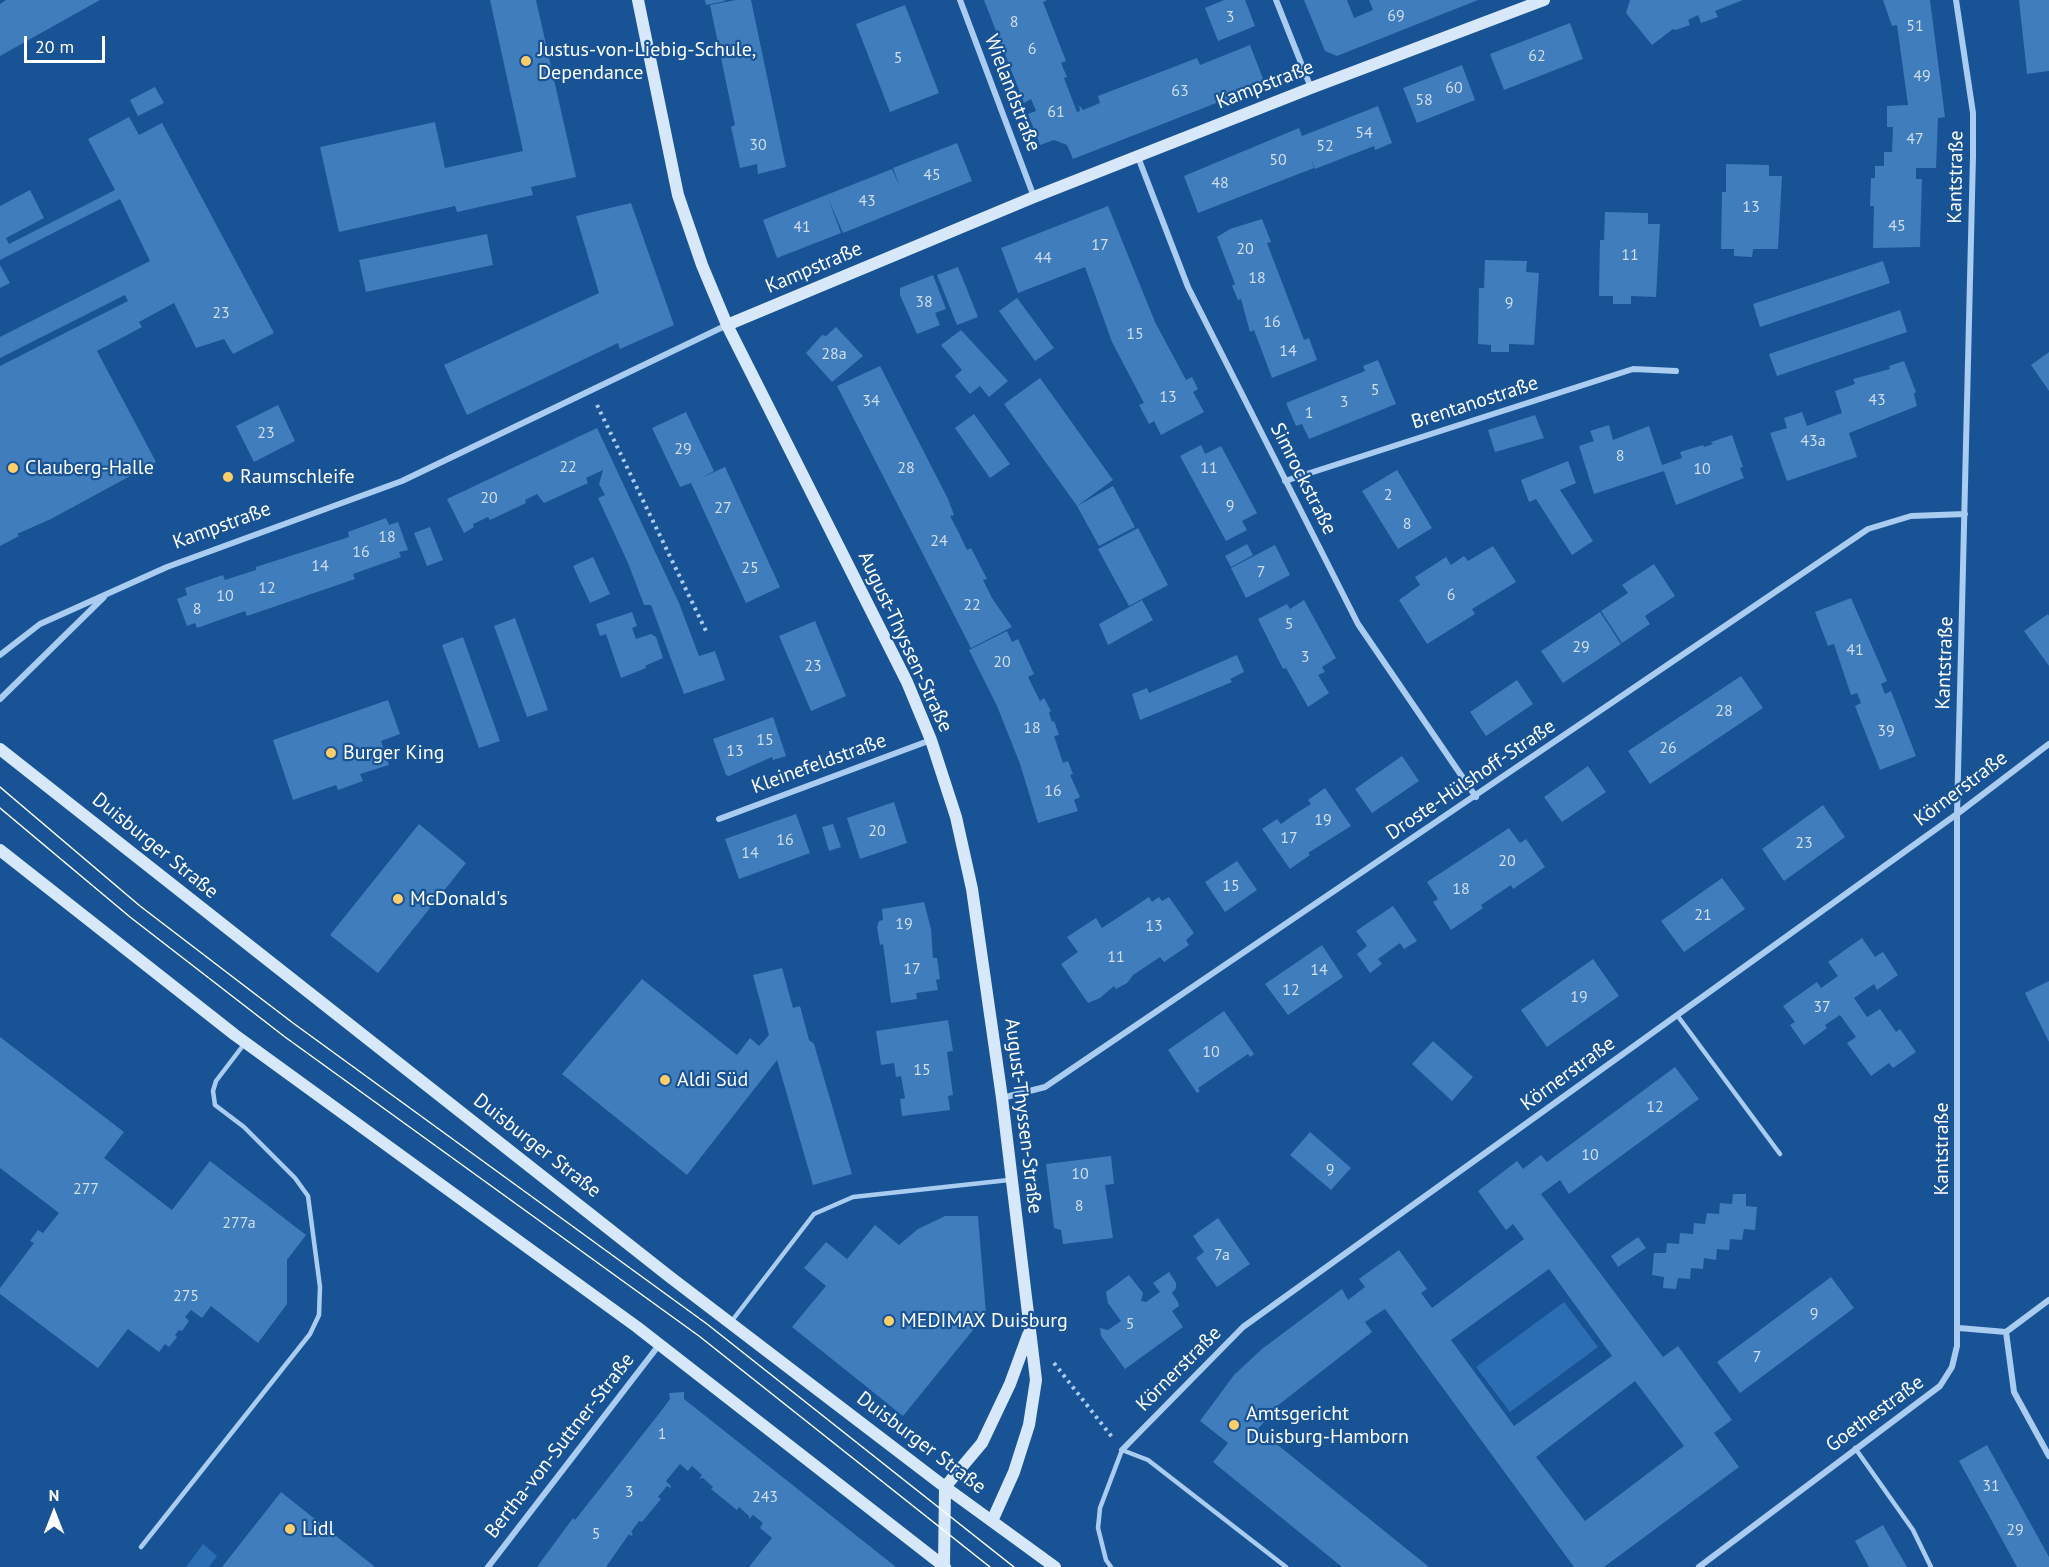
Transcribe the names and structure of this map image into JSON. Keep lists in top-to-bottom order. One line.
{"streets":{"street":["Kampstraße","Wielandstraße","Kantstraße","Brentanostraße","Simrockstraße","August-Thyssen-Straße","Kleinefeldstraße","Droste-Hülshoff-Straße","Körnerstraße","Duisburger Straße","Goethestraße","Bertha-von-Suttner-Straße"]},"crossings":[["Kampstraße","Wielandstraße"],["Kampstraße","Simrockstraße"],["Kampstraße","August-Thyssen-Straße"],["Kantstraße","Droste-Hülshoff-Straße"],["Kantstraße","Körnerstraße"],["Kantstraße","Goethestraße"],["Brentanostraße","Simrockstraße"],["Simrockstraße","Droste-Hülshoff-Straße"],["August-Thyssen-Straße","Kleinefeldstraße"],["August-Thyssen-Straße","Droste-Hülshoff-Straße"],["August-Thyssen-Straße","Duisburger Straße"]],"places":["Justus-von-Liebig-Schule, Dependance","Clauberg-Halle","Raumschleife","Burger King","McDonald's","Aldi Süd","MEDIMAX Duisburg","Amtsgericht Duisburg-Hamborn","Lidl"],"house_numbers":["69","3","8","51","6","62","5","49","60","63","58","61","54","47","30","52","50","45","48","43","13","45","41","17","20","11","44","18","38","9","23","16","15","14","28a","5","13","43","34","3","1","23","43a","29","8","22","28","11","10","2","20","9","27","8","18","24","16","14","25","7","12","6","10","22","8","5","29","41","3","20","23","28","18","39","15","26","13","16","19","20","17","16","23","14","20","15","18","21","19","13","11","17","14","12","19","37","10","15","12","10","9","10","277","8","277a","7a","275","9","5","7","1","31","3","243","29","5"],"scale_bar":"20 m","north":"top"}
